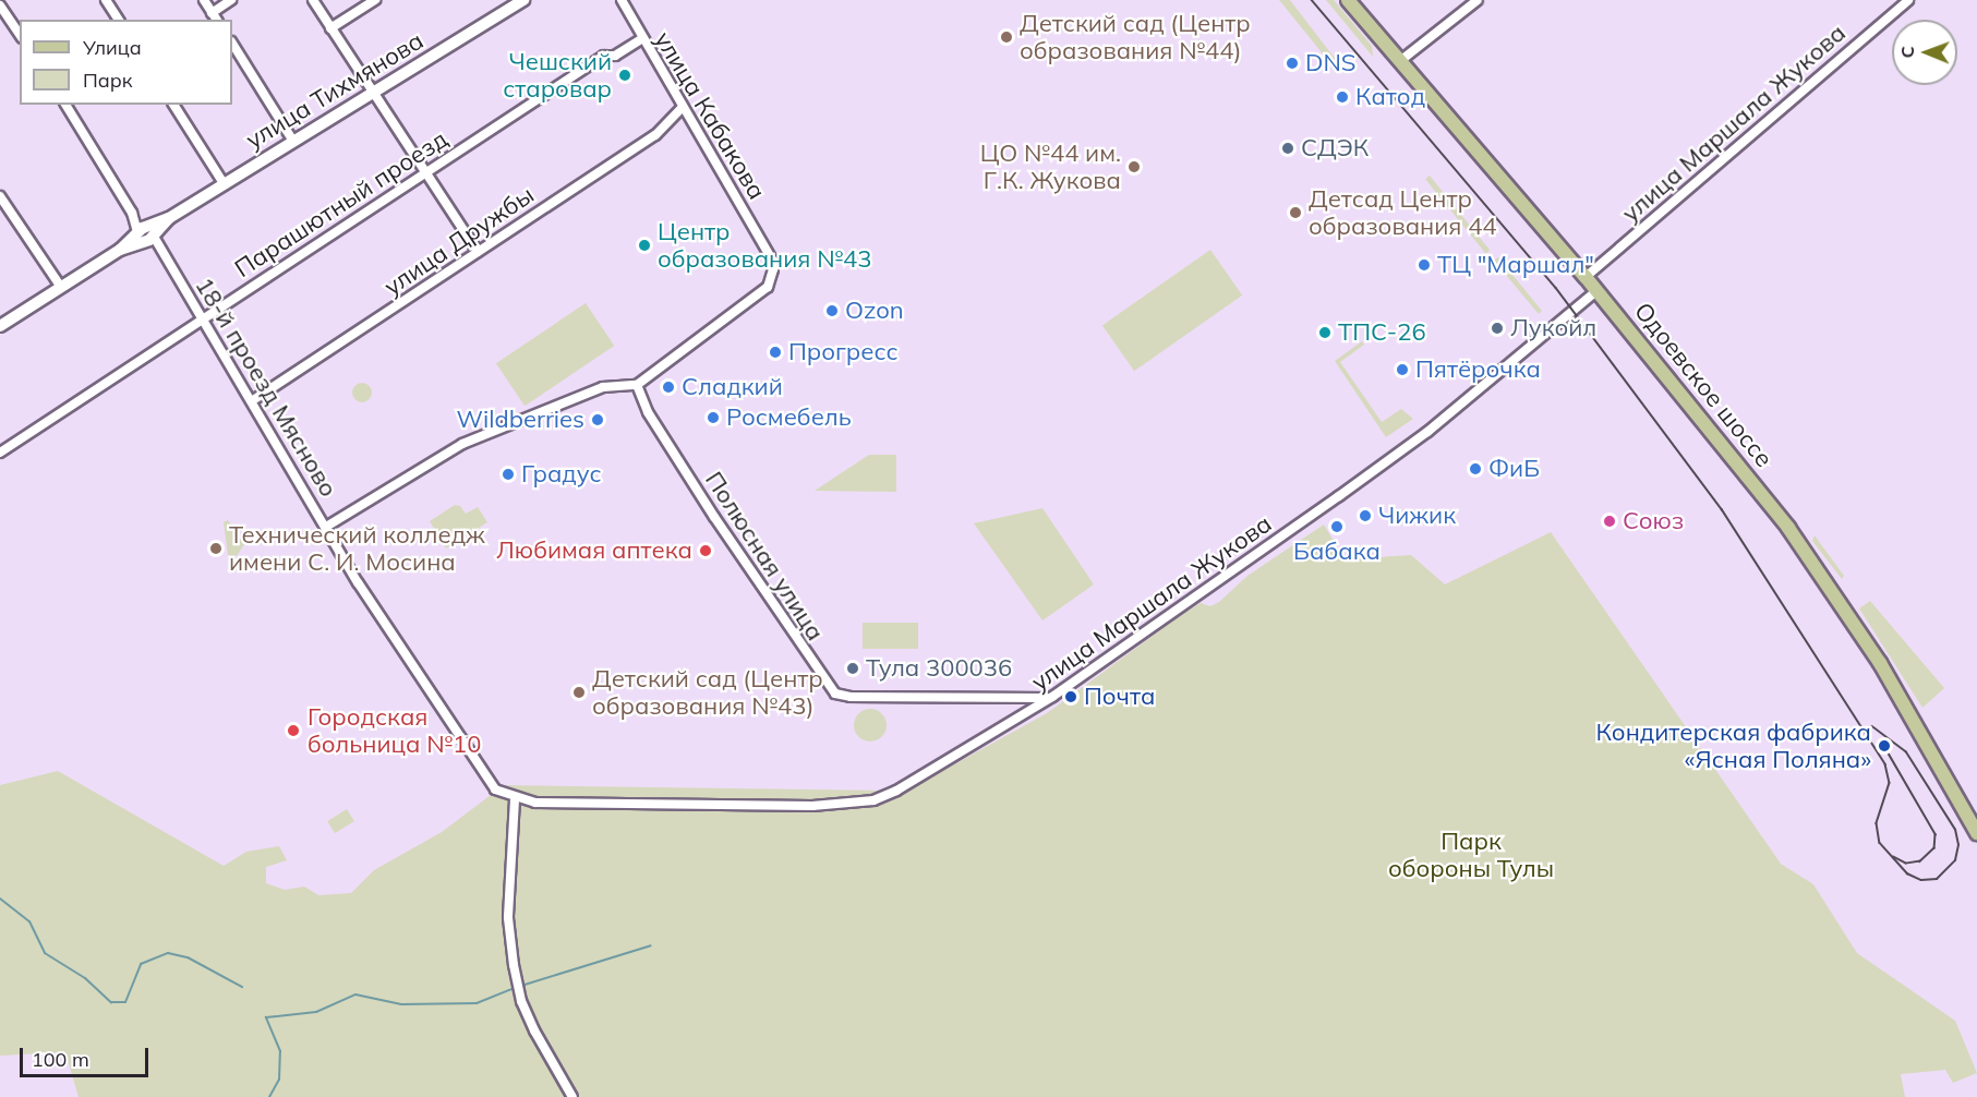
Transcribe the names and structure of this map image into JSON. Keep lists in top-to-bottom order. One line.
{"streets":{"main road":["Одоевское шоссе"],"street":["улица Тихмянова","улица Кабакова","улица Маршала Жукова","Парашютный проезд","улица Дружбы","18-й проезд Мясново","Полюсная улица"]},"crossings":[["улица Тихмянова","18-й проезд Мясново"],["улица Кабакова","Парашютный проезд"],["улица Кабакова","улица Дружбы"],["улица Кабакова","Полюсная улица"],["улица Маршала Жукова","Одоевское шоссе"],["улица Маршала Жукова","18-й проезд Мясново"],["улица Маршала Жукова","Полюсная улица"],["Парашютный проезд","18-й проезд Мясново"],["улица Дружбы","18-й проезд Мясново"]],"parks":["Парк обороны Тулы"],"places":["Детский сад (Центр образования №44)","DNS","Чешский старовар","Катод","СДЭК","ЦО №44 им. Г.К. Жукова","Детсад Центр образования 44","Центр образования №43","ТЦ \"Маршал\"","Ozon","Лукойл","ТПС-26","Прогресс","Пятёрочка","Сладкий","Росмебель","Wildberries","ФиБ","Градус","Чижик","Союз","Бабака","Технический колледж имени С. И. Мосина","Любимая аптека","Тула 300036","Детский сад (Центр образования №43)","Почта","Городская больница №10","Кондитерская фабрика «Ясная Поляна»"],"legend":["Улица","Парк"],"scale_bar":"100 m","north":"left"}
